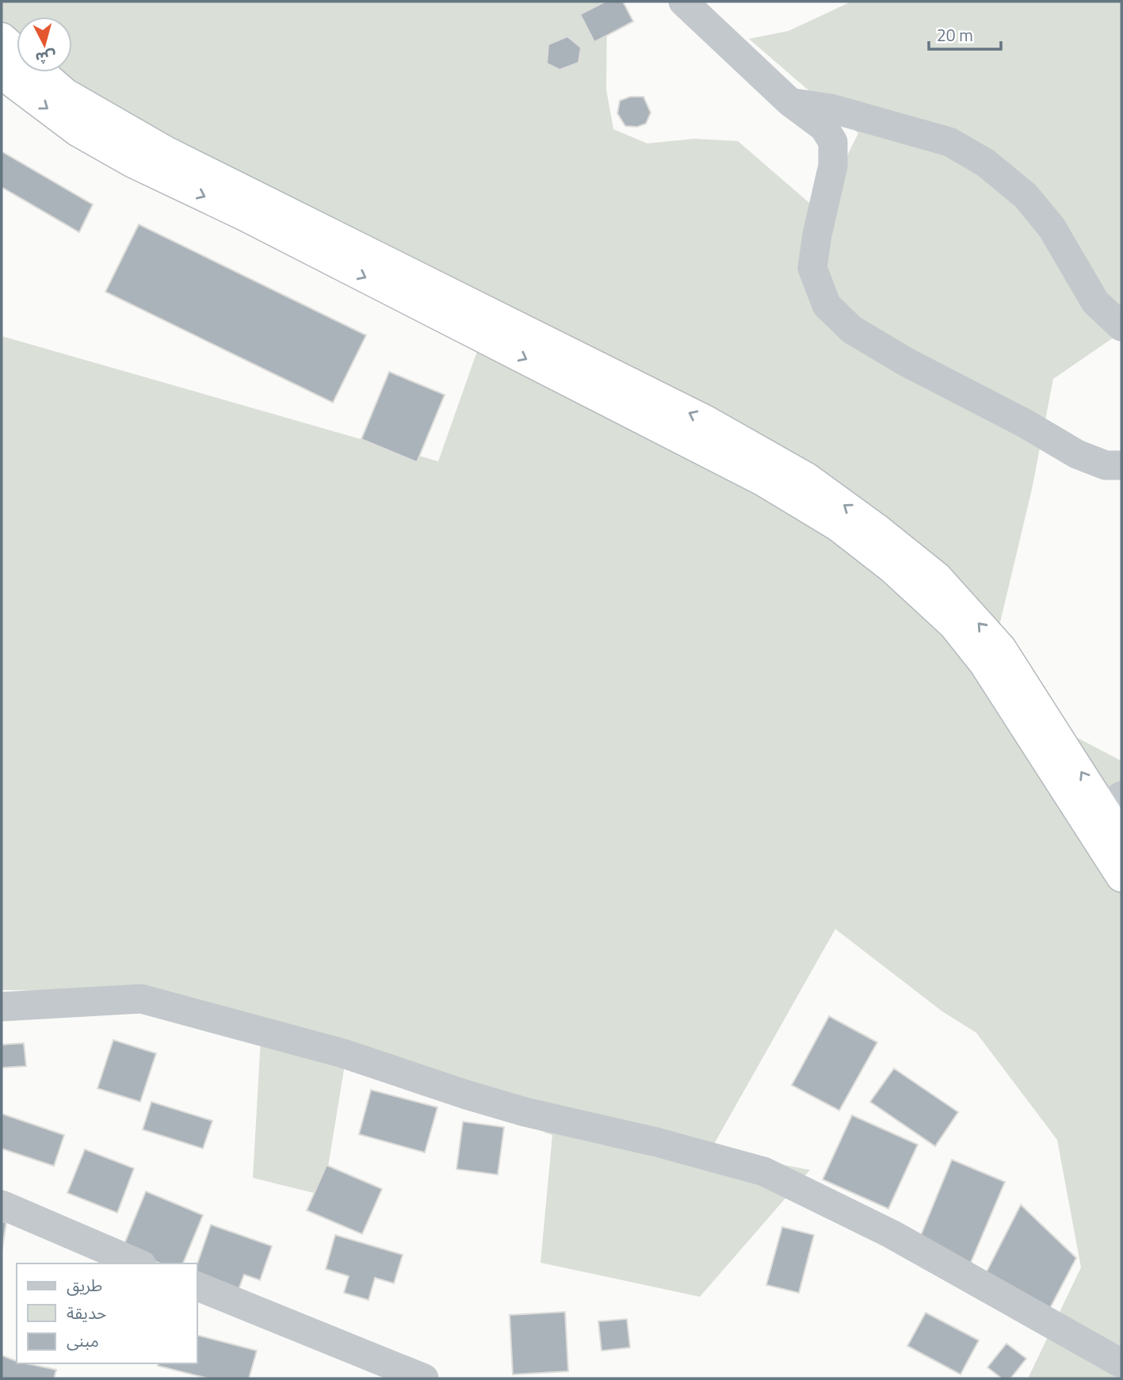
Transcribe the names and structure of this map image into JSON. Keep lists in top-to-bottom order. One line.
{"legend":["طريق","حديقة","مبنى"],"scale_bar":"20 m","north":"bottom"}
